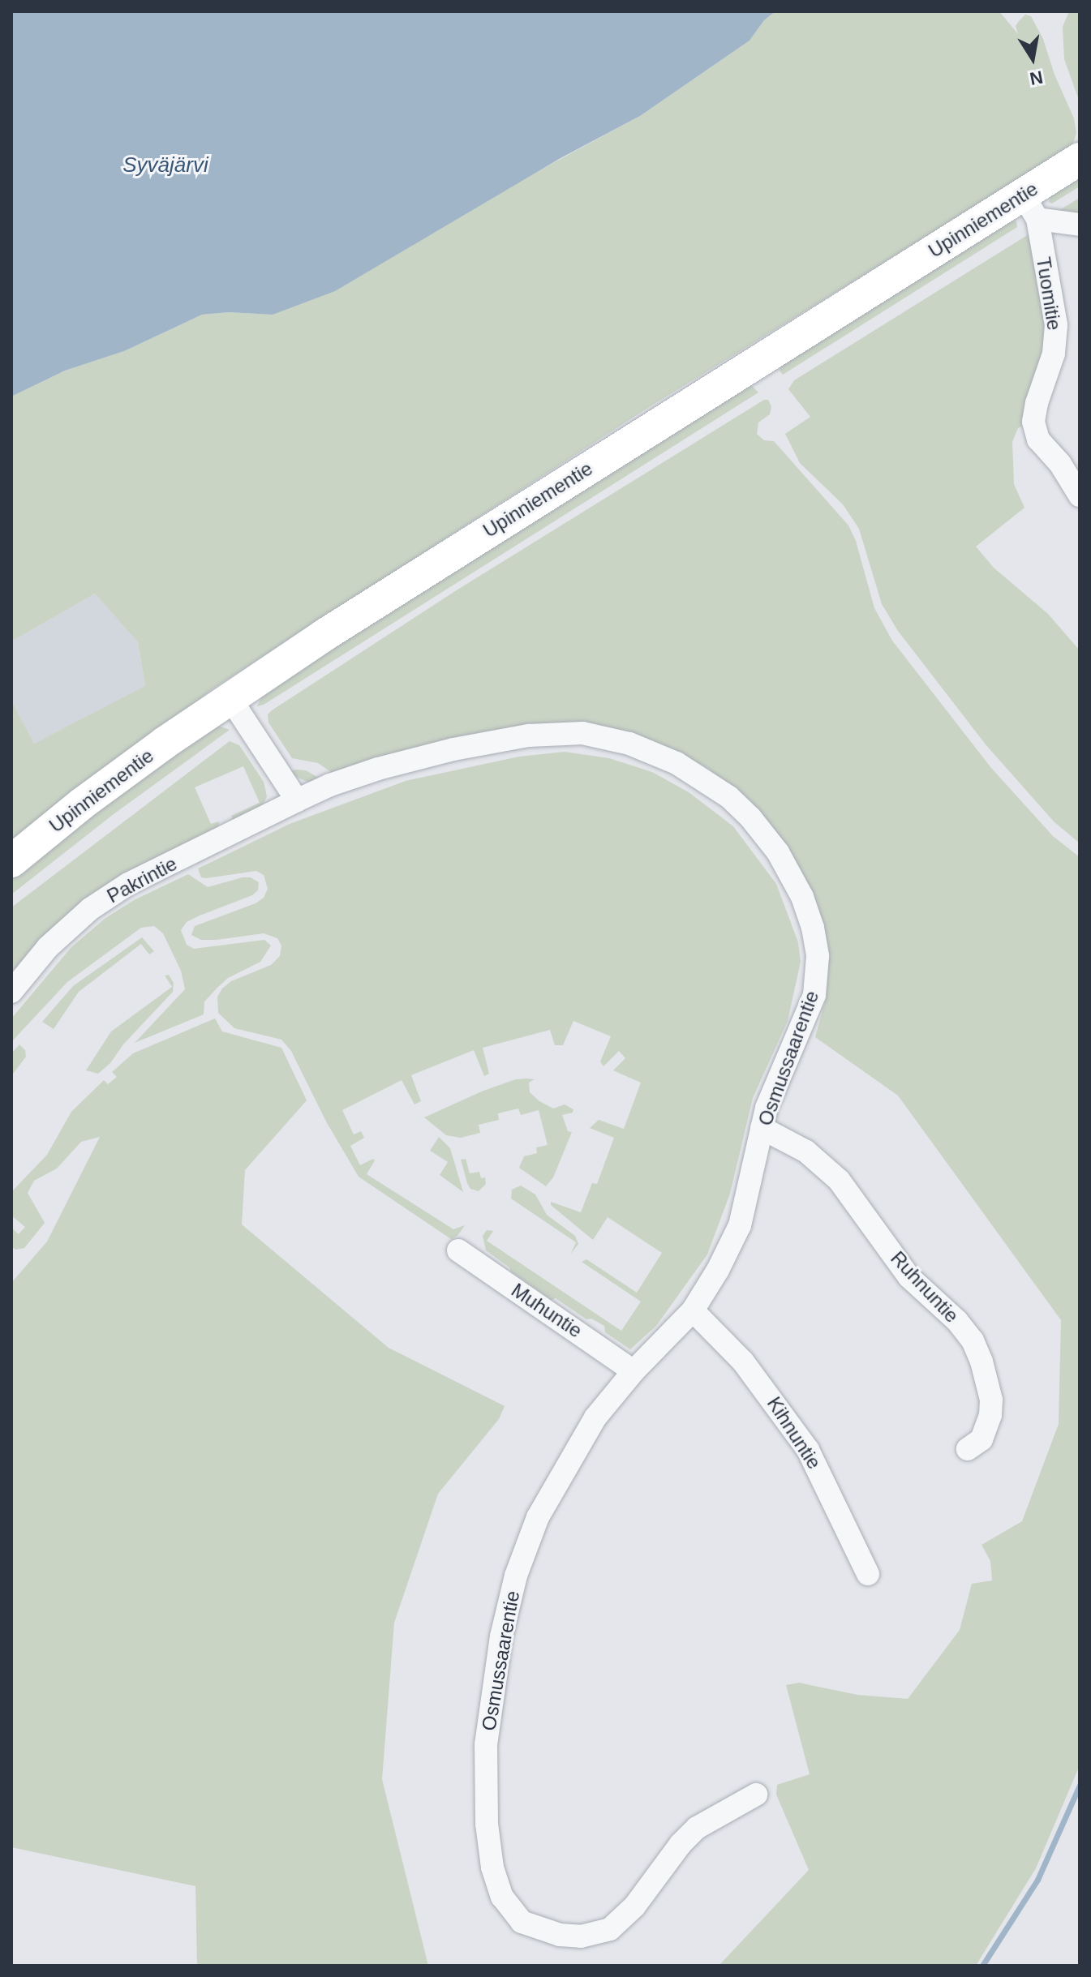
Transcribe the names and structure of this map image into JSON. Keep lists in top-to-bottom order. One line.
{"streets":{"main road":["Upinniementie"],"street":["Tuomitie","Pakrintie","Osmussaarentie","Ruhnuntie","Muhuntie","Kihnuntie"]},"crossings":[["Upinniementie","Tuomitie"],["Pakrintie","Osmussaarentie"],["Osmussaarentie","Ruhnuntie"],["Osmussaarentie","Muhuntie"],["Osmussaarentie","Kihnuntie"]],"water":["Syväjärvi"],"north":"bottom"}
